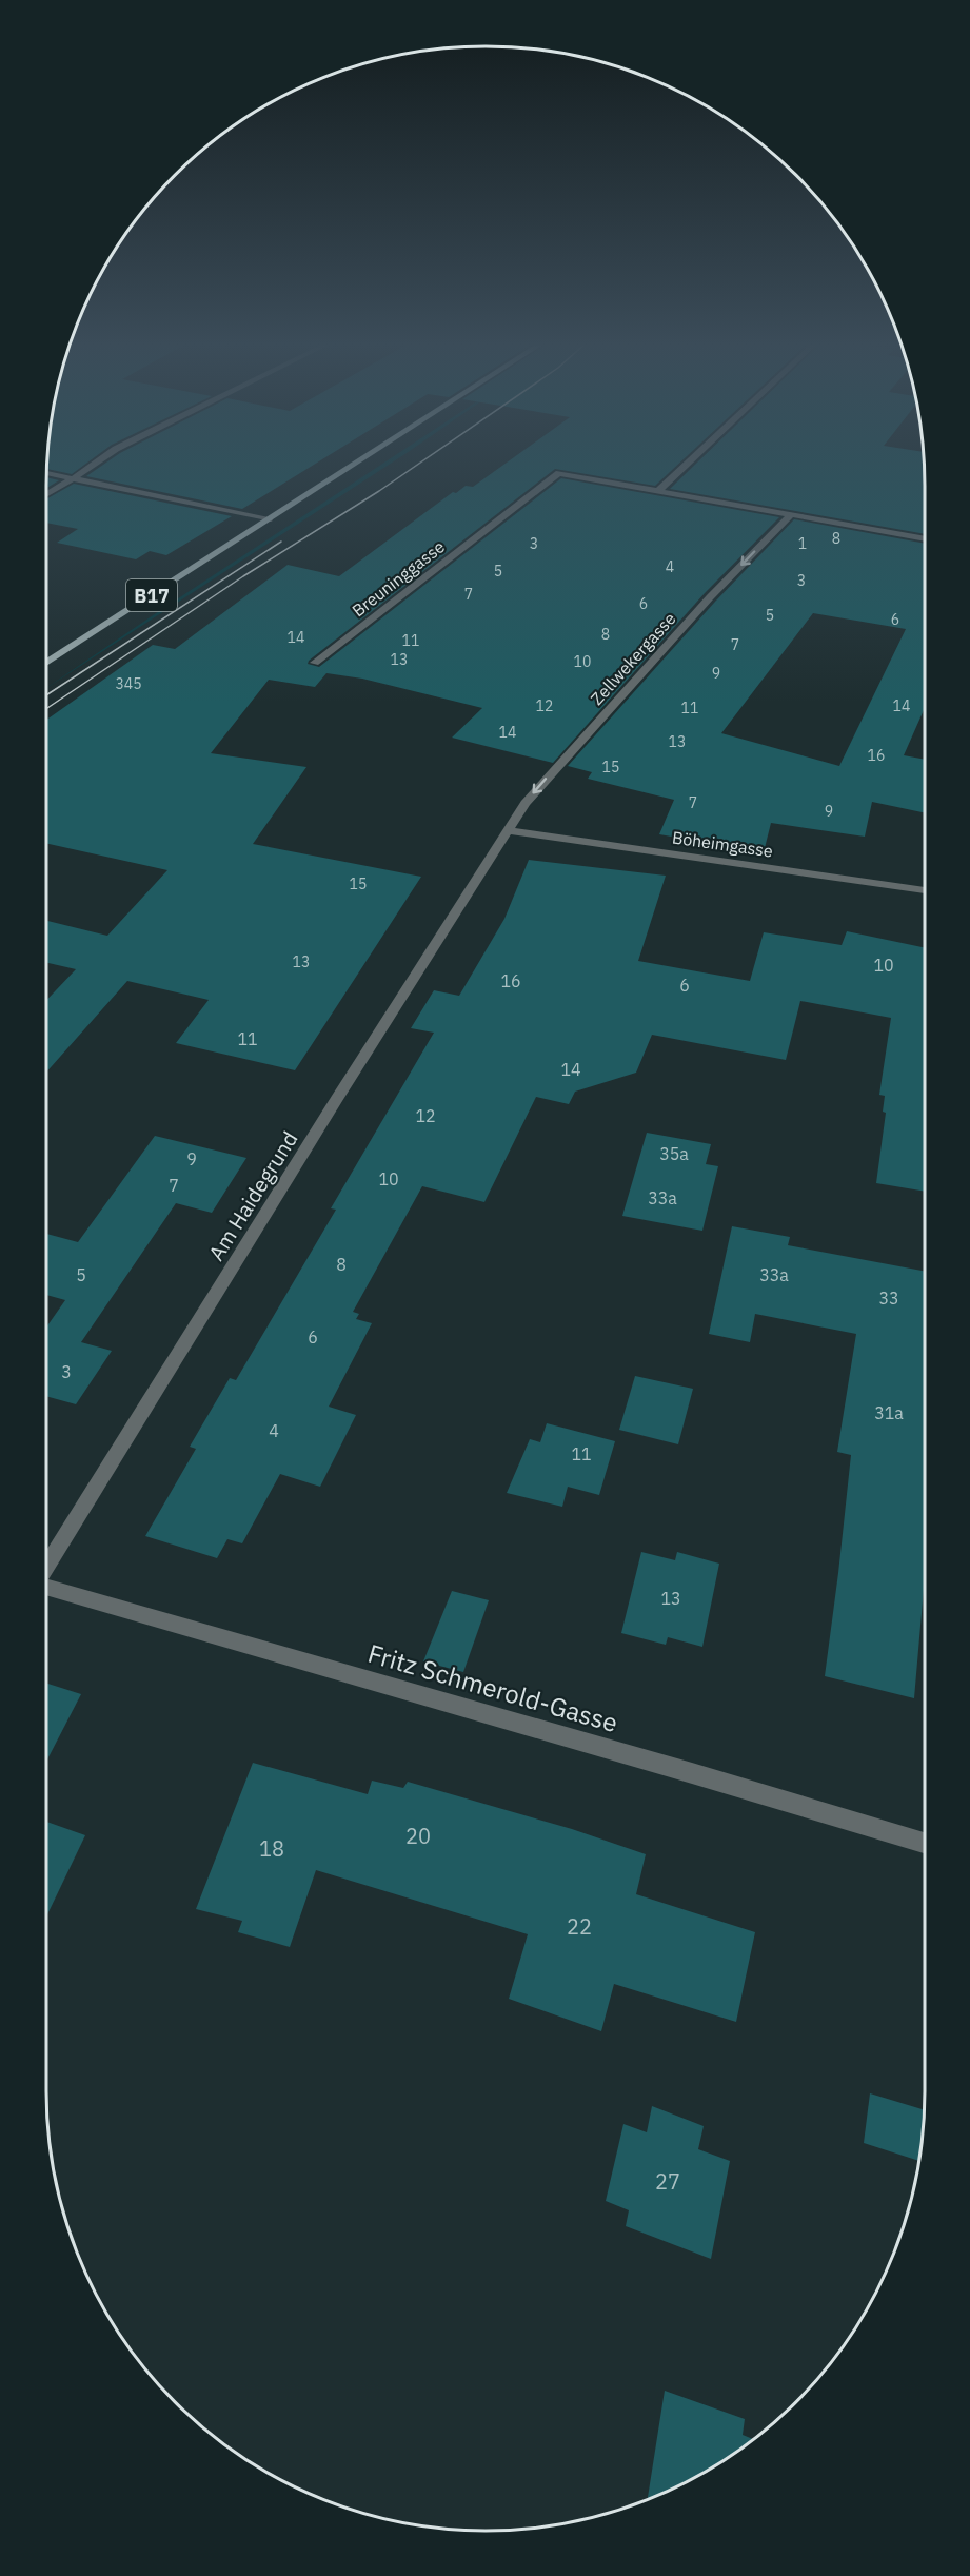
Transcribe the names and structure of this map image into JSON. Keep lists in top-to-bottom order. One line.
{"streets":{"main road":["B17"],"street":["Breuninggasse","Zellwekergasse","Böheimgasse","Am Haidegrund","Fritz Schmerold-Gasse"]},"crossings":[["Zellwekergasse","Böheimgasse"],["Zellwekergasse","Am Haidegrund"],["Böheimgasse","Am Haidegrund"]],"one_way":["Zellwekergasse"],"house_numbers":["8","3","1","4","5","3","7","6","5","6","8","14","11","7","13","10","9","345","12","14","11","14","13","16","15","7","9","15","13","10","16","6","11","14","12","35a","9","10","7","33a","8","5","33a","33","6","3","31a","4","11","13","20","18","22","27"]}
